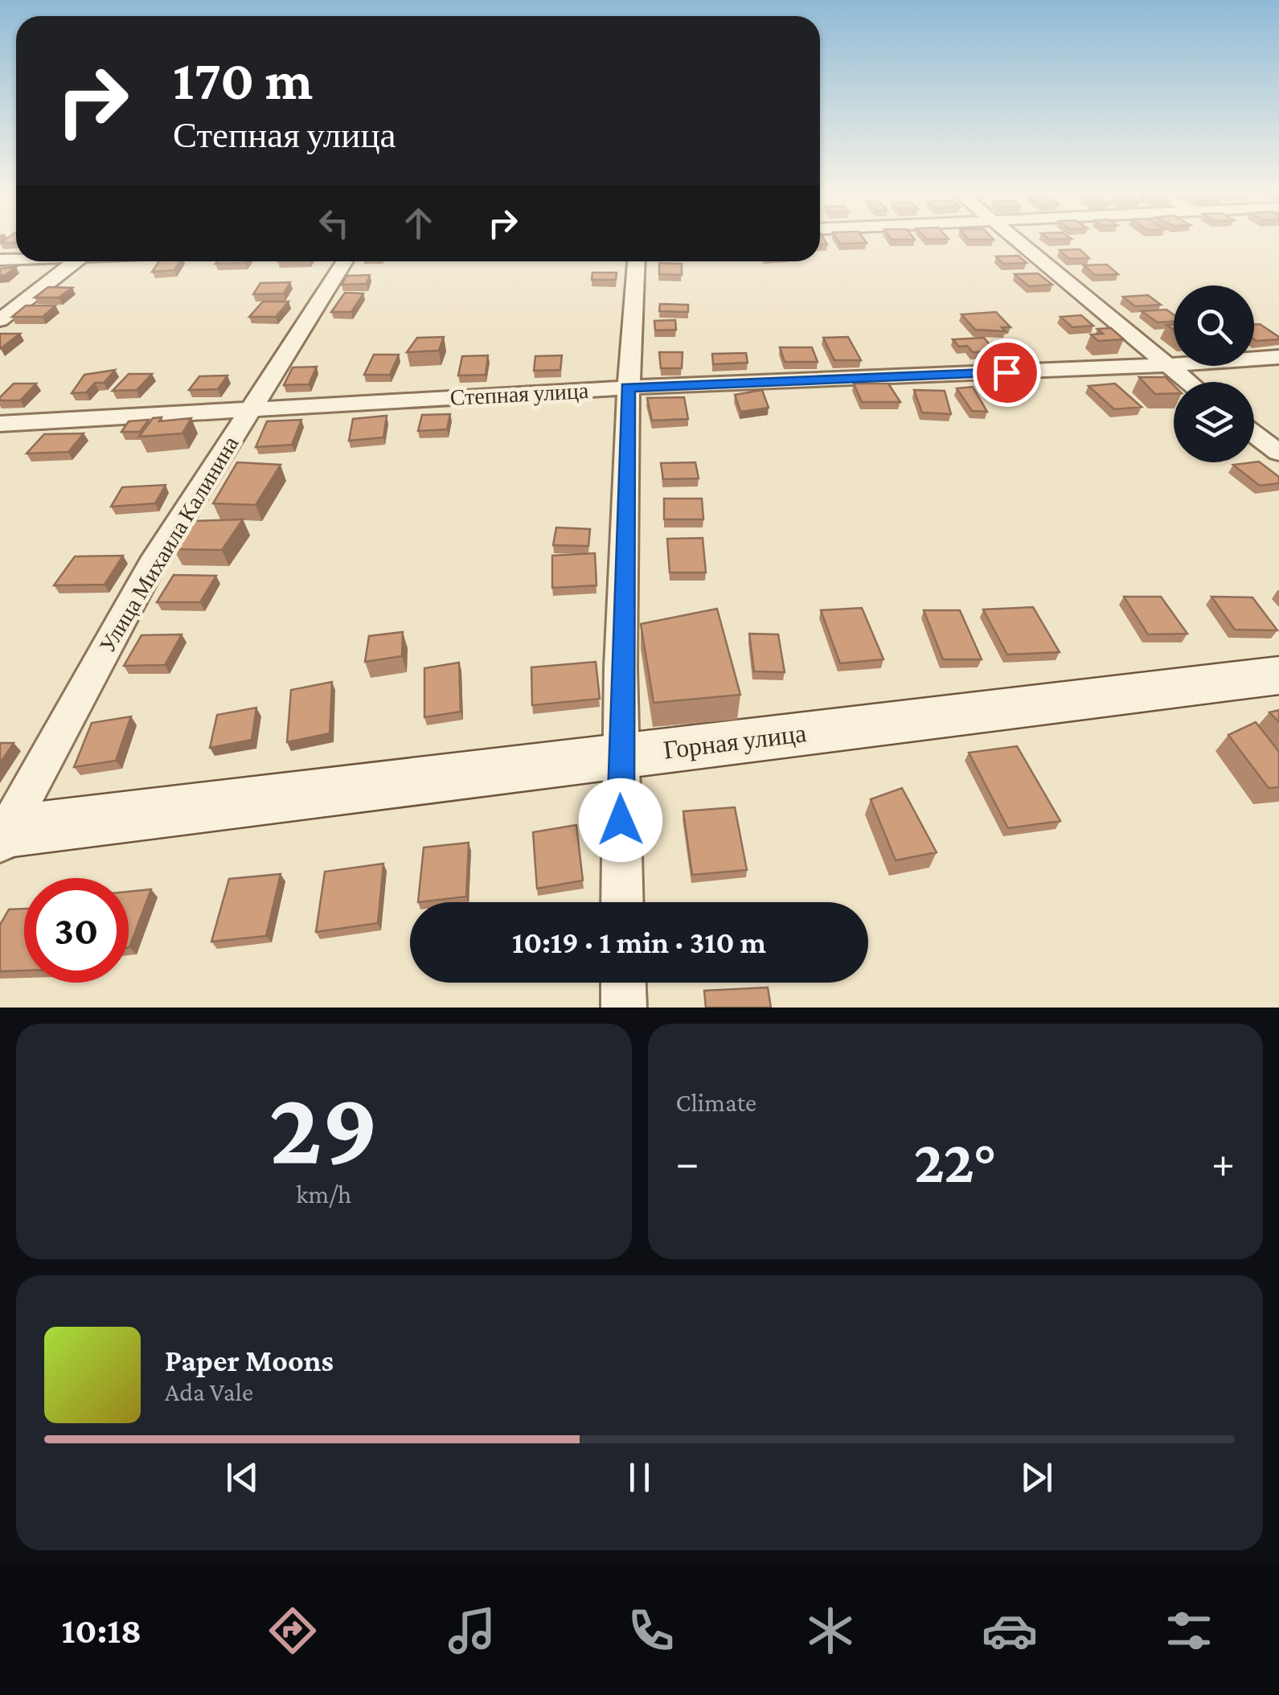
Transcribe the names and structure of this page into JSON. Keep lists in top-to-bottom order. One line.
{"streets":{"street":["Степная улица","Улица Михаила Калинина","Горная улица"]},"crossings":[["Степная улица","Улица Михаила Калинина"],["Улица Михаила Калинина","Горная улица"]],"page":{"turn":["170 m","Степная улица"],"limit":"30","trip":"10:19 · 1 min · 310 m","tile":[["29","km/h"],"Climate"],"heat":["−","22°","+"],"song":["Paper Moons","Ada Vale"],"tabs":"10:18"}}
